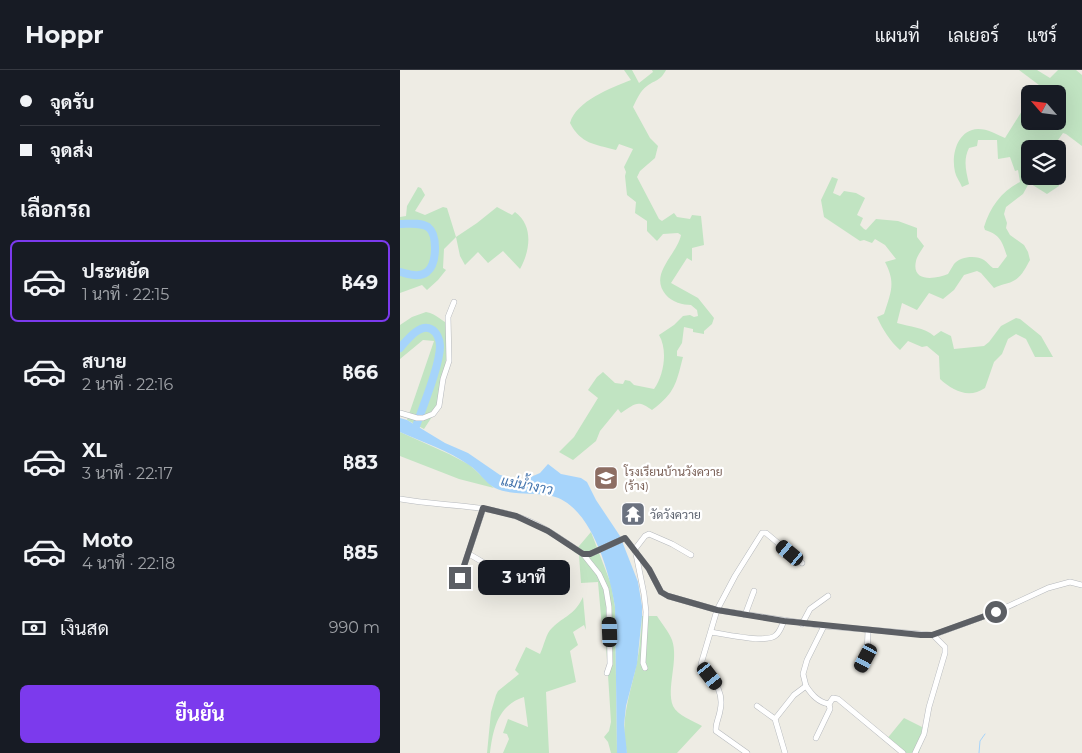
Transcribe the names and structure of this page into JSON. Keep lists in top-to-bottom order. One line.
{"water":["แม่น้ำงาว"],"places":{"school or university":["โรงเรียนบ้านวังควาย (ร้าง)"],"temple":["วัดวังควาย"]},"north":"top left","page":{"header":"Hoppr","nav":["แผนที่","เลเยอร์","แชร์"],"banner":["จุดรับ","จุดส่ง"],"heading":"เลือกรถ","list":[{"name":"ประหยัด","note":"1 นาที · 22:15","value":"฿49"},{"name":"สบาย","note":"2 นาที · 22:16","value":"฿66"},{"name":"XL","note":"3 นาที · 22:17","value":"฿83"},{"name":"Moto","note":"4 นาที · 22:18","value":"฿85"}],"bubble":"3 นาที","pay":["เงินสด","990 m"],"buttons":"ยืนยัน"}}
